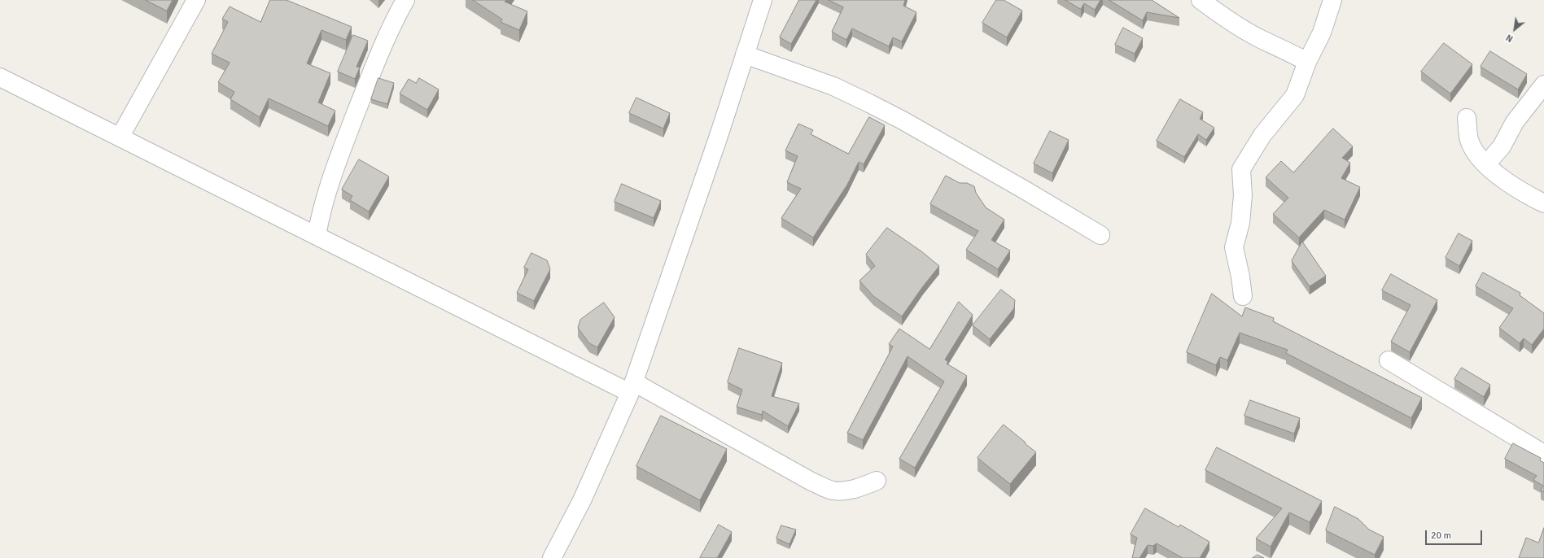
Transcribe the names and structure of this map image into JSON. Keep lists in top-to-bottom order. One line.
{"scale_bar":"20 m","north":"bottom left"}
